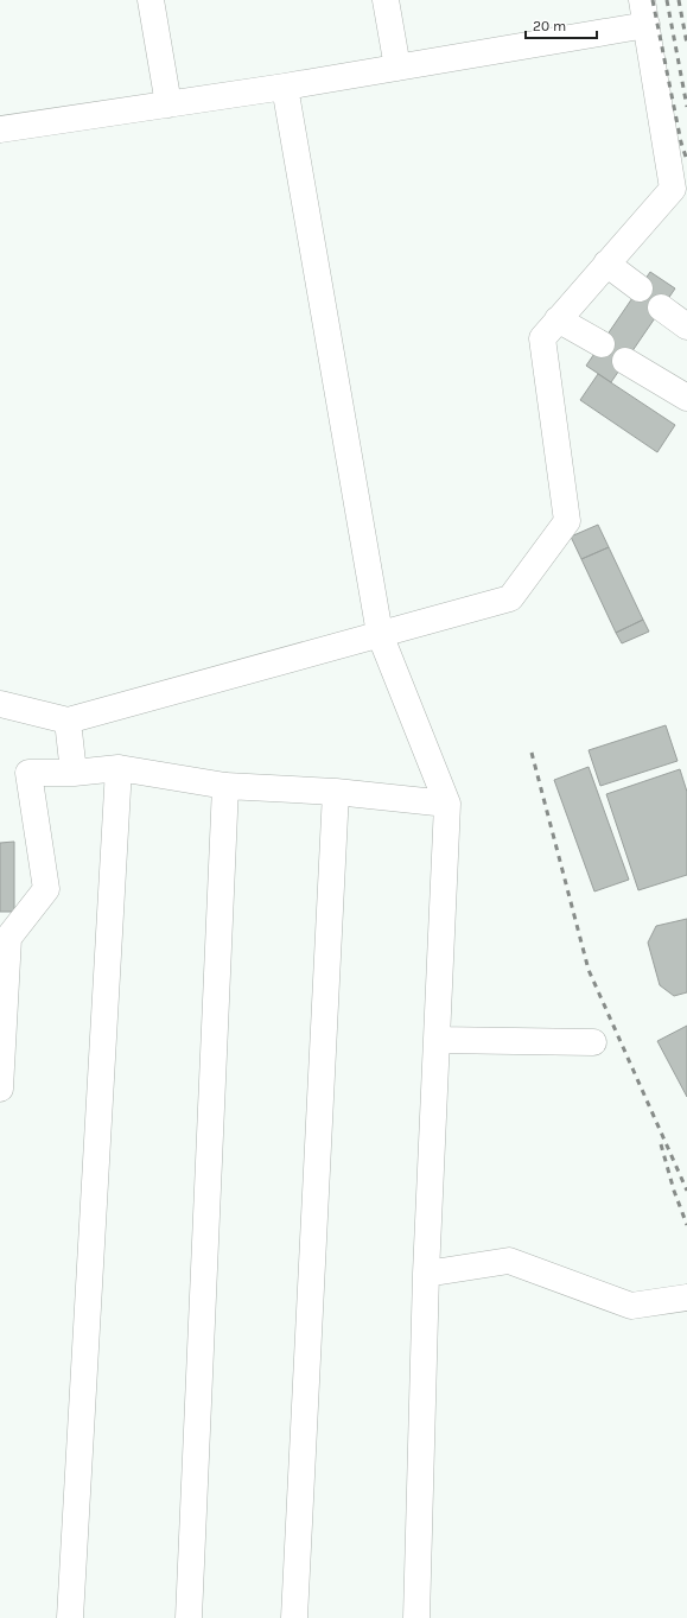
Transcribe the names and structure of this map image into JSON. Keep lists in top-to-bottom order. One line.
{"scale_bar":"20 m"}
